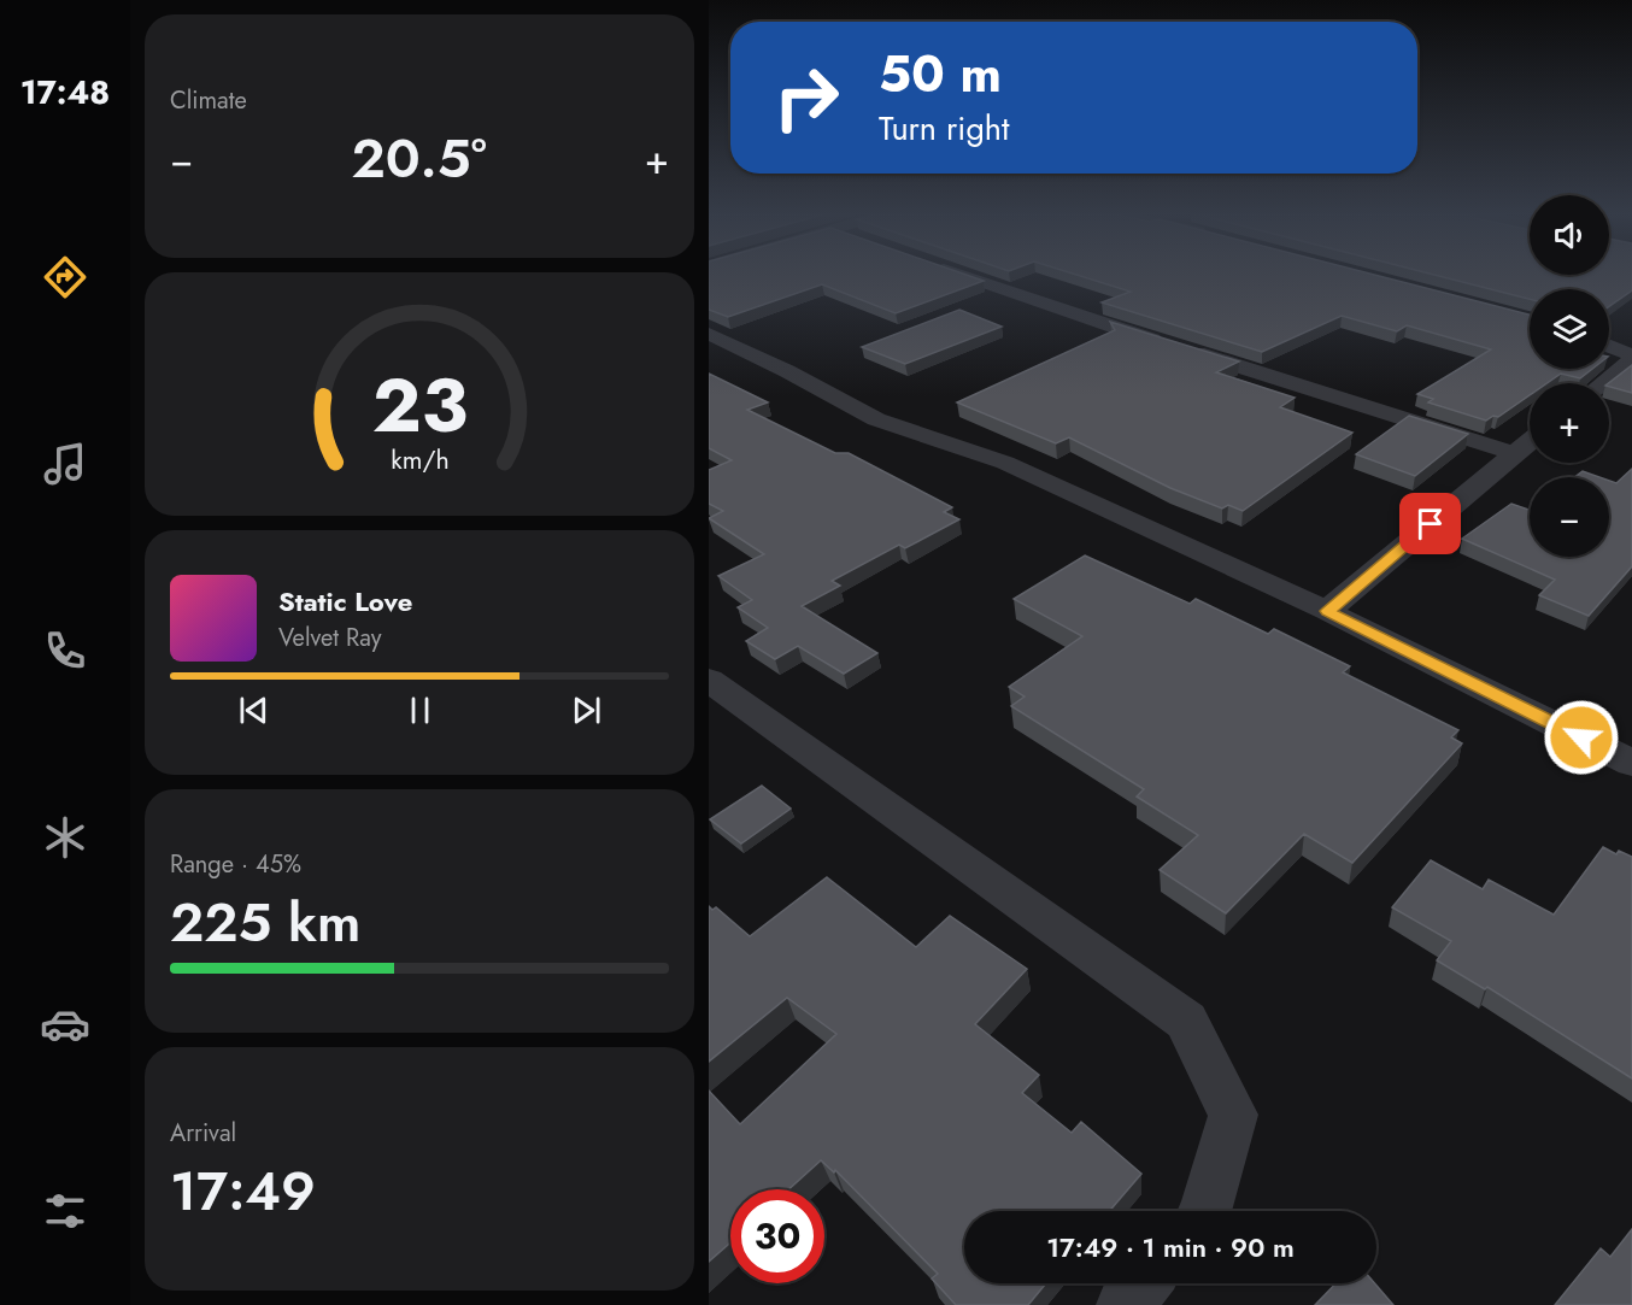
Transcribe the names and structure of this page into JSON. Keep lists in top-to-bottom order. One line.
{"page":{"tabs":"17:48","tile":["Climate",["Range · 45%","225 km"],["Arrival","17:49"]],"turn":["50 m","Turn right"],"heat":["−","20.5°","+"],"map_buttons":["+","−"],"song":["Static Love","Velvet Ray"],"limit":"30","trip":"17:49 · 1 min · 90 m","gauge":["23","km/h"]}}
